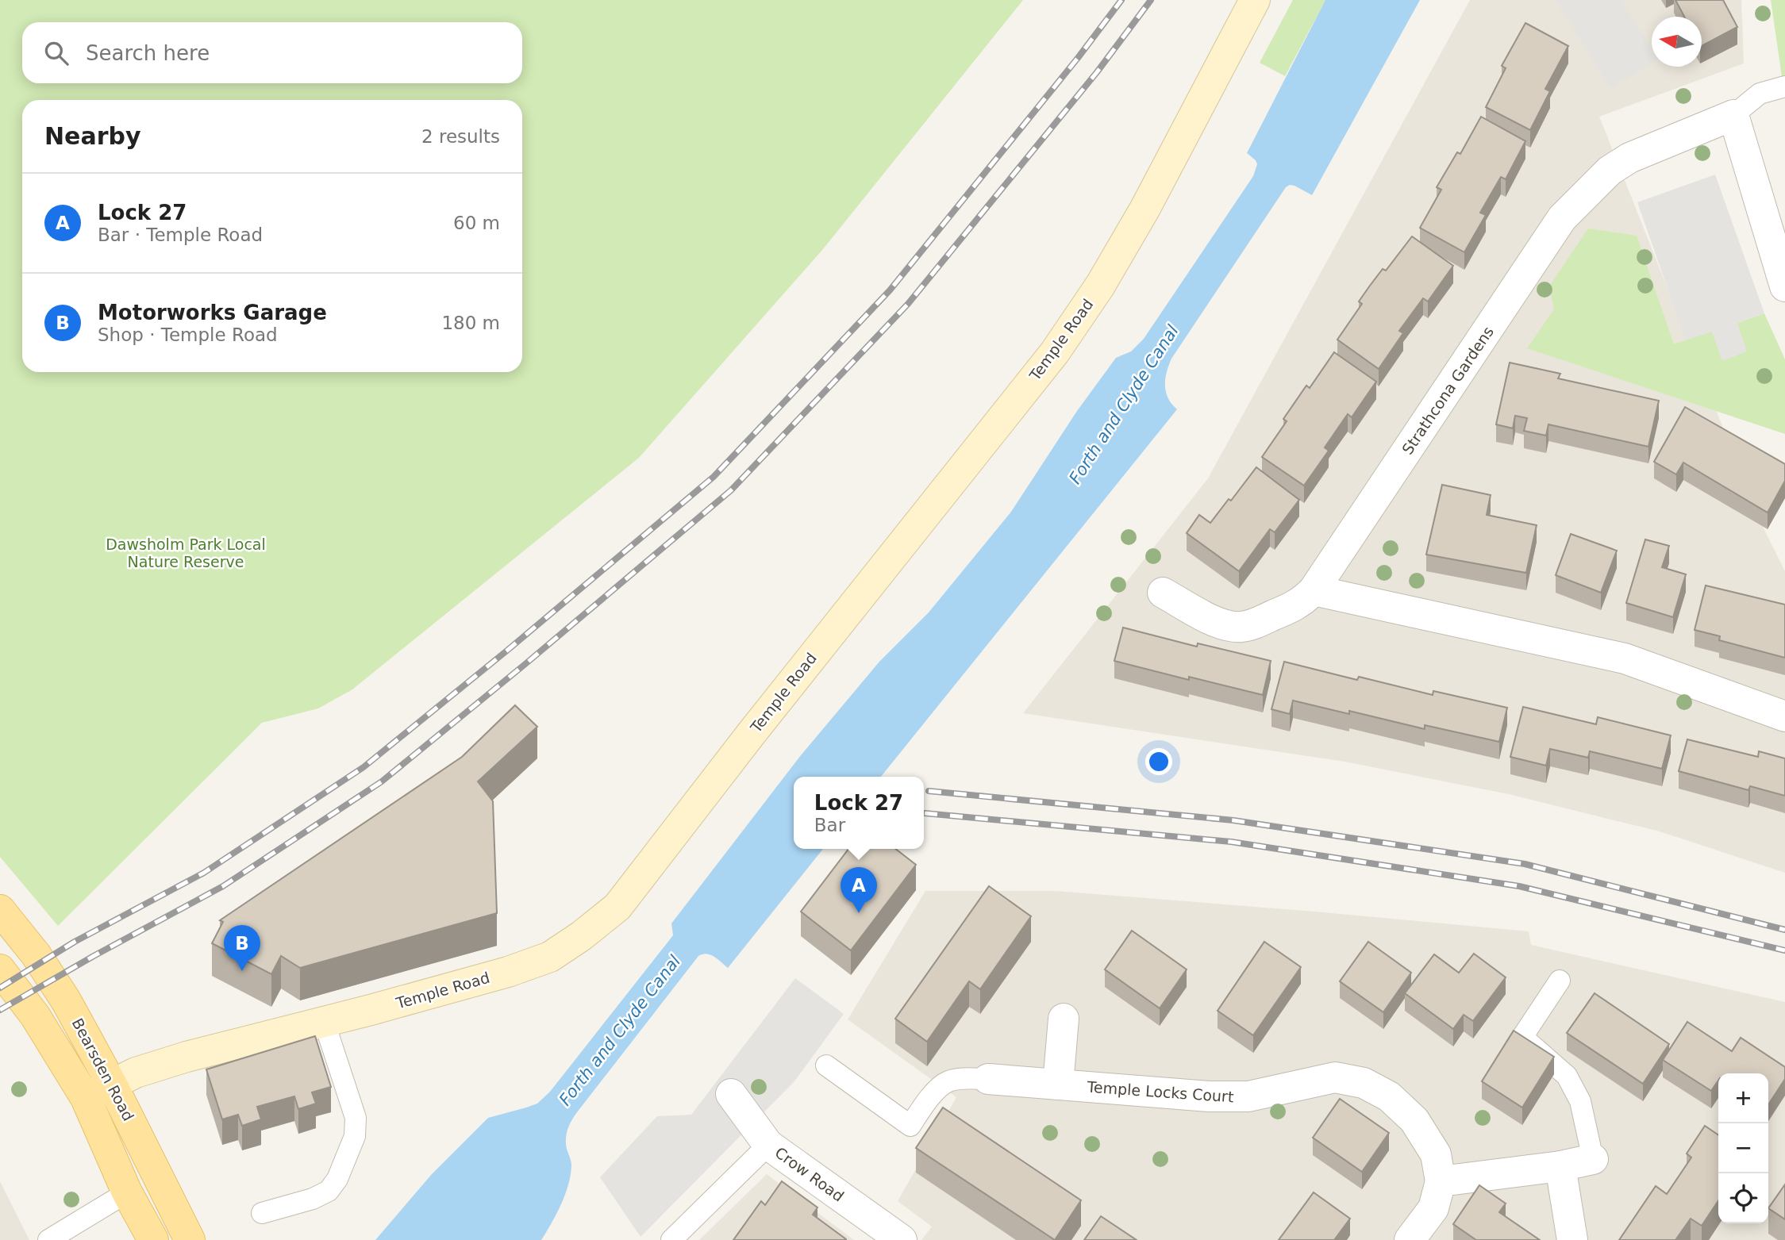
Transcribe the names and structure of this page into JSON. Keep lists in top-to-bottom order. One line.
{"streets":{"main road":["Bearsden Road"],"street":["Temple Road","Strathcona Gardens","Temple Locks Court","Crow Road"]},"crossings":[["Temple Road","Bearsden Road"]],"water":["Forth and Clyde Canal"],"parks":["Dawsholm Park Local Nature Reserve"],"north":"left","page":{"search":"Search here","heading":["Nearby","2 results"],"list":[{"mark":"A","name":"Lock 27","note":"Bar · Temple Road","value":"60 m"},{"mark":"B","name":"Motorworks Garage","note":"Shop · Temple Road","value":"180 m"}],"popup":["Lock 27","Bar"],"pins":["A","B"],"map_buttons":["+","−"]}}
